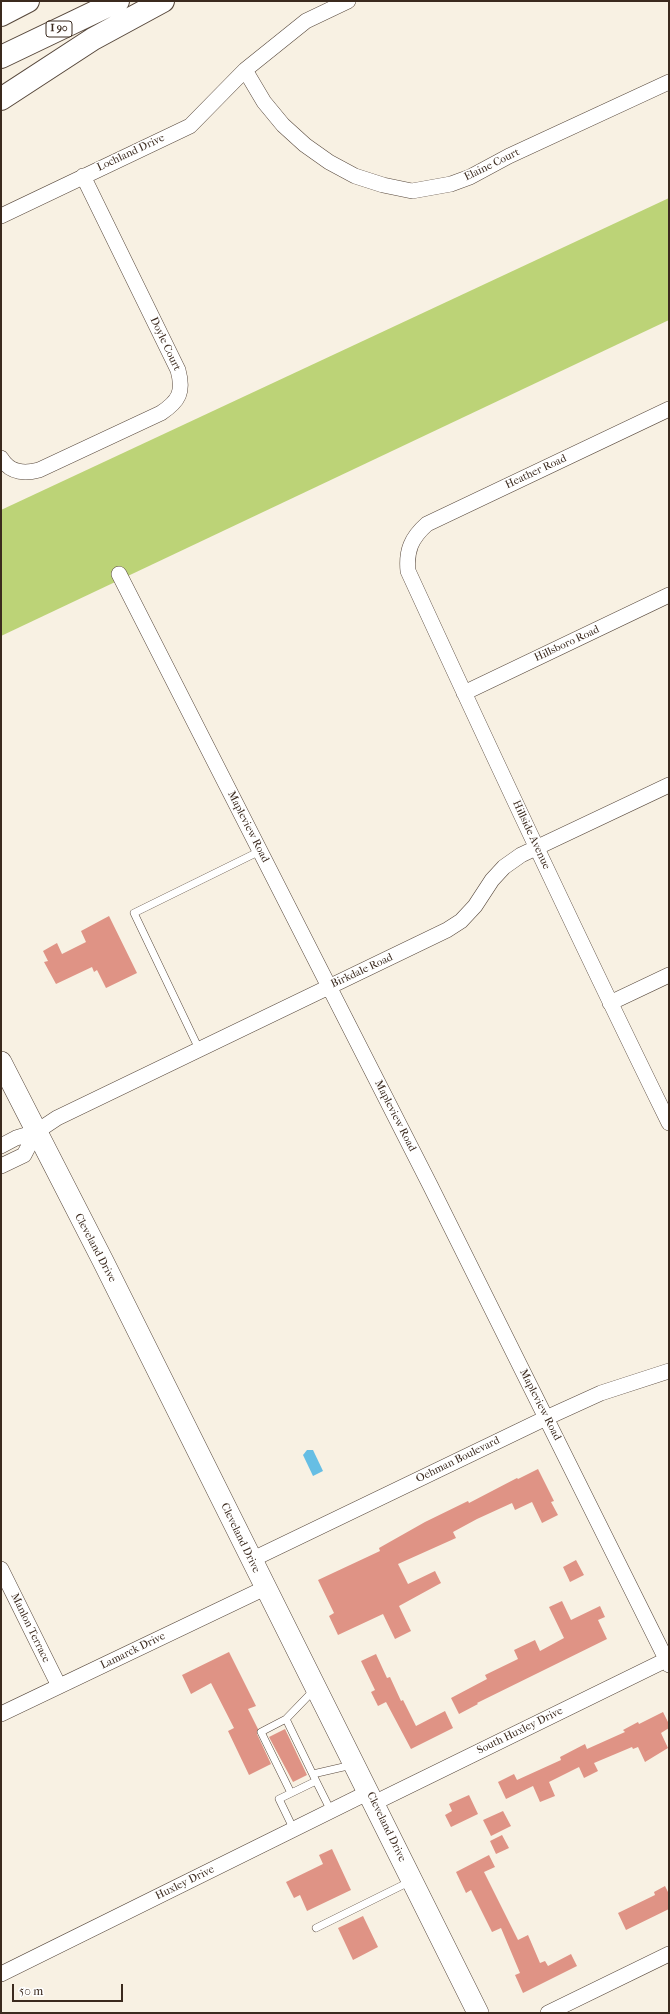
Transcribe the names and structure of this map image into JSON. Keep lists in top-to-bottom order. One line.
{"streets":{"highway":["I 90"],"street":["Lochland Drive","Elaine Court","Doyle Court","Heather Road","Hillsboro Road","Mapleview Road","Hillside Avenue","Birkdale Road","Cleveland Drive","Oehman Boulevard","Manlon Terrace","Lamarck Drive","South Huxley Drive","Huxley Drive"]},"crossings":[["Lochland Drive","Elaine Court"],["Lochland Drive","Doyle Court"],["Heather Road","Hillside Avenue"],["Hillsboro Road","Hillside Avenue"],["Mapleview Road","Birkdale Road"],["Mapleview Road","Oehman Boulevard"],["Mapleview Road","South Huxley Drive"],["Hillside Avenue","Birkdale Road"],["Birkdale Road","Cleveland Drive"],["Cleveland Drive","Oehman Boulevard"],["Cleveland Drive","Lamarck Drive"],["Cleveland Drive","South Huxley Drive"],["Cleveland Drive","Huxley Drive"],["Manlon Terrace","Lamarck Drive"],["South Huxley Drive","Huxley Drive"]],"scale_bar":"50 m"}
